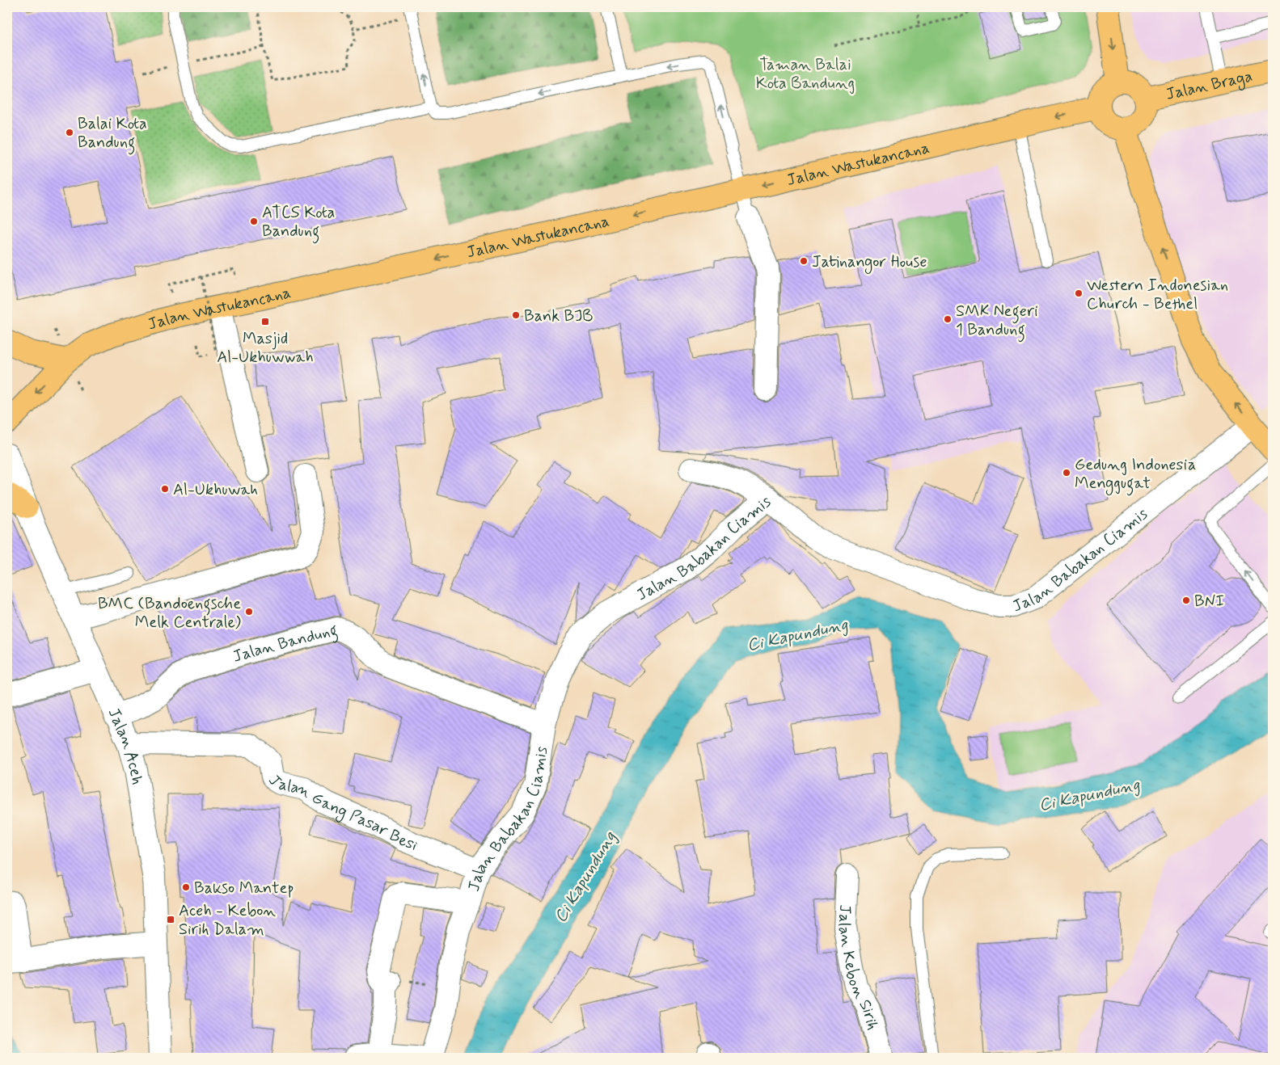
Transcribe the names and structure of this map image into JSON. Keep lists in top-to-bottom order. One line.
{"streets":{"main road":["Jalan Braga","Jalan Wastukancana"],"street":["Jalan Babakan Ciamis","Jalan Bandung","Jalan Aceh","Jalan Gang Pasar Besi","Jalan Kebon Sirih"]},"crossings":[["Jalan Braga","Jalan Wastukancana"],["Jalan Babakan Ciamis","Jalan Bandung"],["Jalan Babakan Ciamis","Jalan Gang Pasar Besi"],["Jalan Bandung","Jalan Aceh"],["Jalan Aceh","Jalan Gang Pasar Besi"]],"one_way":["Jalan Wastukancana"],"water":["Ci Kapundung"],"parks":["Taman Balai Kota Bandung"],"places":{"other":["Balai Kota Bandung","ATCS Kota Bandung","Jatinangor House","Western Indonesian Church - Bethel","Bank BJB","SMK Negeri 1 Bandung","Gedung Indonesia Menggugat","Al-Ukhuwah","BNI","BMC (Bandoengsche Melk Centrale)","Bakso Mantep"],"transit":["Masjid Al-Ukhuwwah","Aceh - Kebon Sirih Dalam"]}}
